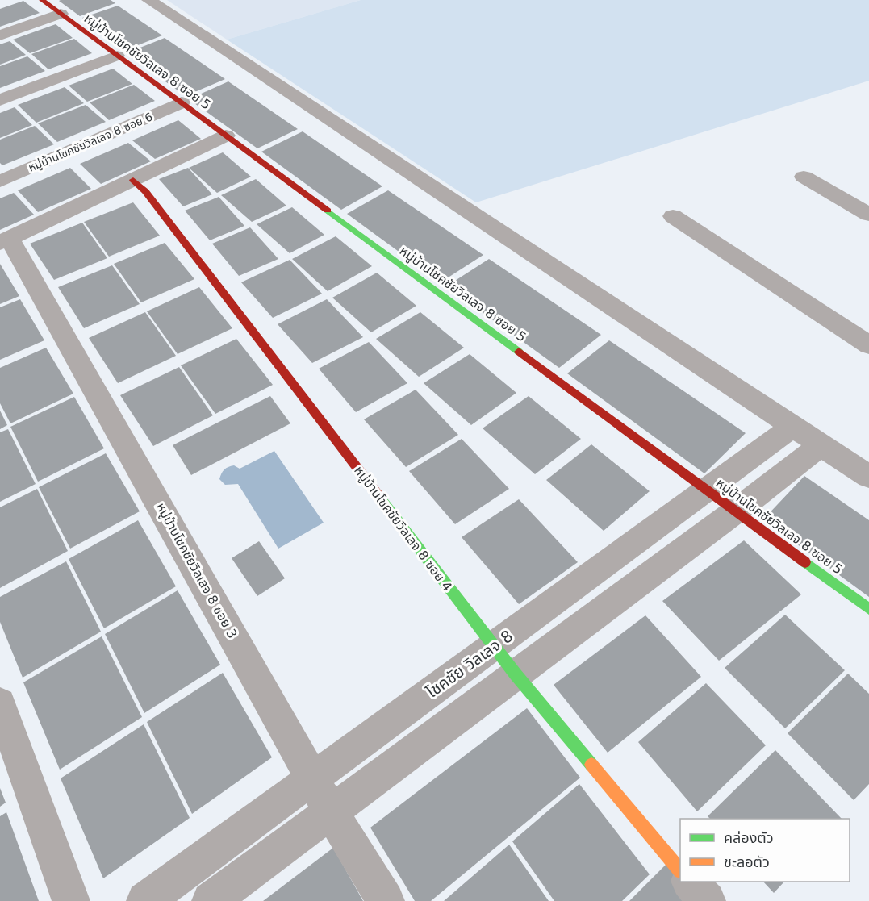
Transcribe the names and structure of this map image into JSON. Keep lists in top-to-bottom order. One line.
{"streets":{"street":["หมู่บ้านโชคชัยวิลเลจ 8 ซอย 5","หมู่บ้านโชคชัยวิลเลจ 8 ซอย 6","หมู่บ้านโชคชัยวิลเลจ 8 ซอย 4","หมู่บ้านโชคชัยวิลเลจ 8 ซอย 3","โชคชัย วิลเลจ 8"]},"crossings":[["หมู่บ้านโชคชัยวิลเลจ 8 ซอย 5","หมู่บ้านโชคชัยวิลเลจ 8 ซอย 6"],["หมู่บ้านโชคชัยวิลเลจ 8 ซอย 5","โชคชัย วิลเลจ 8"],["หมู่บ้านโชคชัยวิลเลจ 8 ซอย 4","โชคชัย วิลเลจ 8"],["หมู่บ้านโชคชัยวิลเลจ 8 ซอย 3","โชคชัย วิลเลจ 8"]],"legend":["คล่องตัว","ชะลอตัว"]}
